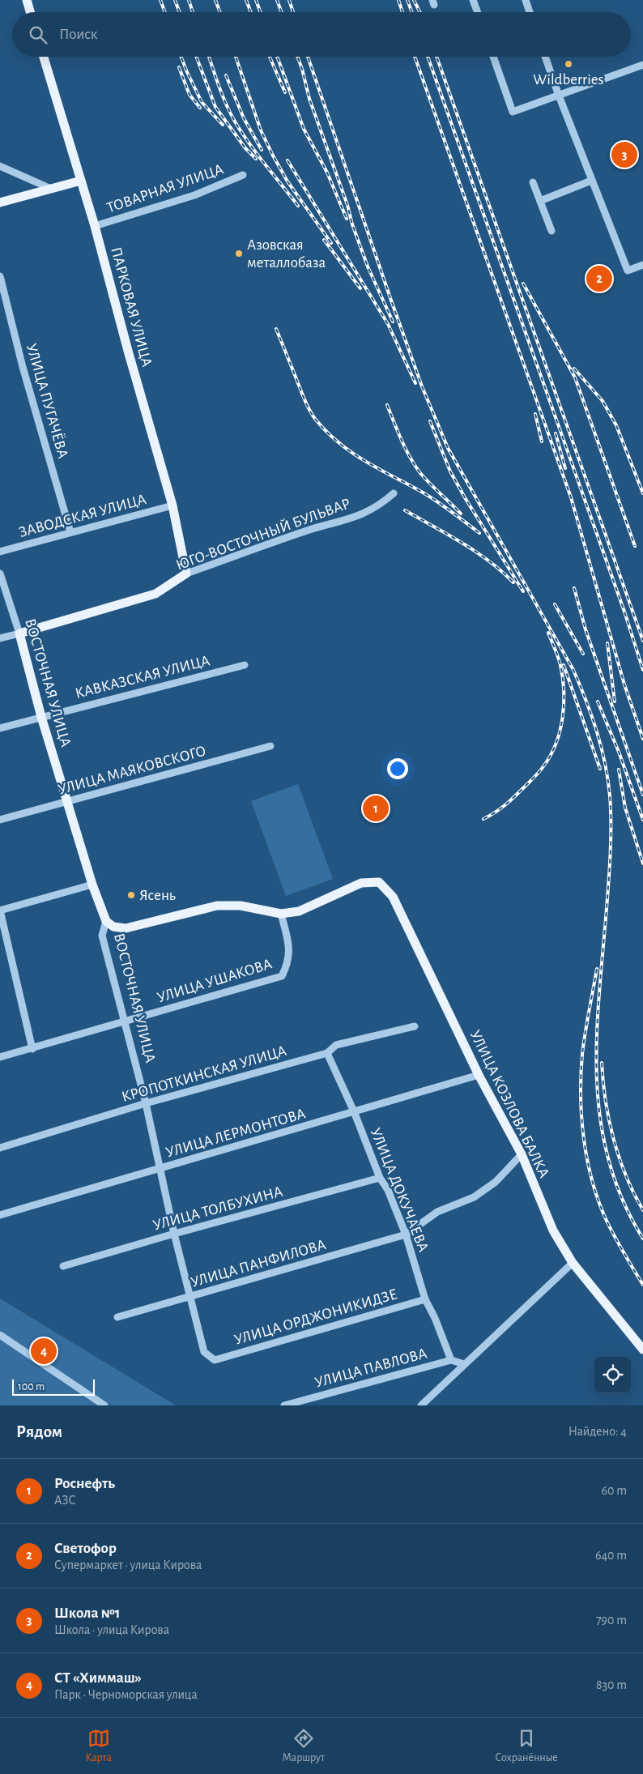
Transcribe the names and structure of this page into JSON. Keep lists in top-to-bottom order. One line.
{"streets":{"main road":["ПАРКОВАЯ УЛИЦА","ЮГО-ВОСТОЧНЫЙ БУЛЬВАР","ВОСТОЧНАЯ УЛИЦА","УЛИЦА КОЗЛОВА БАЛКА"],"street":["ТОВАРНАЯ УЛИЦА","УЛИЦА ПУГАЧЁВА","ЗАВОДСКАЯ УЛИЦА","КАВКАЗСКАЯ УЛИЦА","УЛИЦА МАЯКОВСКОГО","УЛИЦА УШАКОВА","КРОПОТКИНСКАЯ УЛИЦА","УЛИЦА ЛЕРМОНТОВА","УЛИЦА ДОКУЧАЕВА","УЛИЦА ТОЛБУХИНА","УЛИЦА ПАНФИЛОВА","УЛИЦА ОРДЖОНИКИДЗЕ","УЛИЦА ПАВЛОВА"]},"crossings":[["ТОВАРНАЯ УЛИЦА","ПАРКОВАЯ УЛИЦА"],["ПАРКОВАЯ УЛИЦА","ЗАВОДСКАЯ УЛИЦА"],["ПАРКОВАЯ УЛИЦА","ЮГО-ВОСТОЧНЫЙ БУЛЬВАР"],["УЛИЦА ПУГАЧЁВА","ЗАВОДСКАЯ УЛИЦА"],["ЮГО-ВОСТОЧНЫЙ БУЛЬВАР","ВОСТОЧНАЯ УЛИЦА"],["КАВКАЗСКАЯ УЛИЦА","ВОСТОЧНАЯ УЛИЦА"],["ВОСТОЧНАЯ УЛИЦА","УЛИЦА МАЯКОВСКОГО"],["ВОСТОЧНАЯ УЛИЦА","УЛИЦА УШАКОВА"],["ВОСТОЧНАЯ УЛИЦА","КРОПОТКИНСКАЯ УЛИЦА"],["ВОСТОЧНАЯ УЛИЦА","УЛИЦА ЛЕРМОНТОВА"],["ВОСТОЧНАЯ УЛИЦА","УЛИЦА ТОЛБУХИНА"],["ВОСТОЧНАЯ УЛИЦА","УЛИЦА ПАНФИЛОВА"],["ВОСТОЧНАЯ УЛИЦА","УЛИЦА ОРДЖОНИКИДЗЕ"],["УЛИЦА УШАКОВА","УЛИЦА КОЗЛОВА БАЛКА"],["КРОПОТКИНСКАЯ УЛИЦА","УЛИЦА ДОКУЧАЕВА"],["УЛИЦА КОЗЛОВА БАЛКА","УЛИЦА ЛЕРМОНТОВА"],["УЛИЦА КОЗЛОВА БАЛКА","УЛИЦА ПАНФИЛОВА"],["УЛИЦА ЛЕРМОНТОВА","УЛИЦА ДОКУЧАЕВА"],["УЛИЦА ДОКУЧАЕВА","УЛИЦА ТОЛБУХИНА"],["УЛИЦА ДОКУЧАЕВА","УЛИЦА ПАНФИЛОВА"],["УЛИЦА ДОКУЧАЕВА","УЛИЦА ОРДЖОНИКИДЗЕ"],["УЛИЦА ДОКУЧАЕВА","УЛИЦА ПАВЛОВА"]],"places":["Wildberries","Азовская металлобаза","Ясень"],"scale_bar":"100 m","page":{"search":"Поиск","pins":["3","2","1","4"],"scale":"100 m","heading":["Рядом","Найдено: 4"],"list":[{"mark":"1","name":"Роснефть","note":"АЗС","value":"60 m"},{"mark":"2","name":"Светофор","note":"Супермаркет · улица Кирова","value":"640 m"},{"mark":"3","name":"Школа №1","note":"Школа · улица Кирова","value":"790 m"},{"mark":"4","name":"СТ «Химмаш»","note":"Парк · Черноморская улица","value":"830 m"}],"nav":["Карта","Маршрут","Сохранённые"]}}
